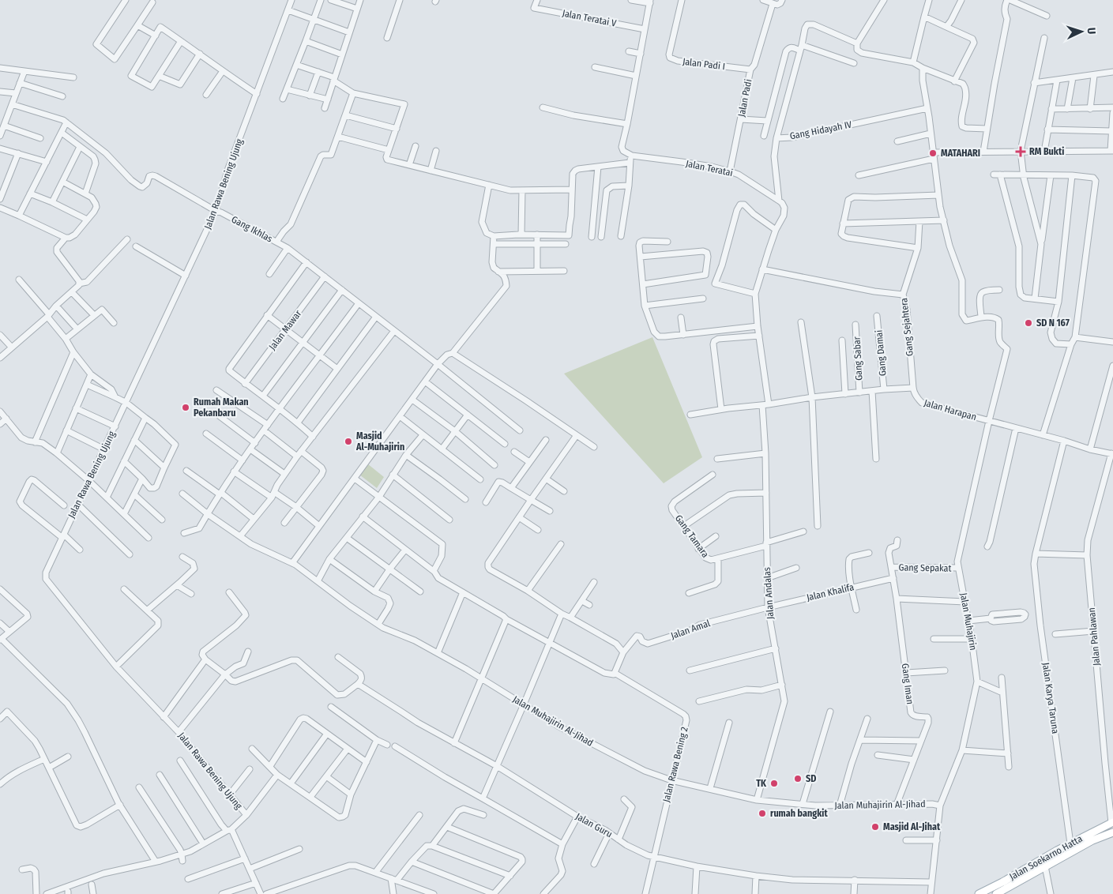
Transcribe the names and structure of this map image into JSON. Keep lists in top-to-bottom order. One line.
{"streets":{"main road":["Jalan Soekarno Hatta"],"street":["Jalan Teratai V","Jalan Padi I","Jalan Padi","Gang Hidayah IV","Jalan Teratai","Jalan Rawa Bening Ujung","Gang Ikhlas","Gang Sejahtera","Jalan Mawar","Gang Damai","Gang Sabar","Jalan Harapan","Gang Tamara","Gang Sepakat","Jalan Khalifa","Jalan Andalas","Jalan Muhajirin","Jalan Amal","Jalan Pahlawan","Gang Iman","Jalan Karya Taruna","Jalan Muhajirin Al-Jihad","Jalan Rawa Bening 2","Jalan Guru"]},"crossings":[["Jalan Padi I","Jalan Padi"],["Jalan Padi","Jalan Teratai"],["Gang Hidayah IV","Jalan Teratai"],["Jalan Rawa Bening Ujung","Gang Ikhlas"],["Gang Ikhlas","Jalan Mawar"],["Gang Sejahtera","Jalan Harapan"],["Jalan Harapan","Jalan Muhajirin"],["Jalan Harapan","Jalan Pahlawan"],["Jalan Harapan","Jalan Karya Taruna"],["Gang Tamara","Jalan Andalas"],["Gang Sepakat","Jalan Muhajirin"],["Gang Sepakat","Gang Iman"],["Jalan Khalifa","Jalan Andalas"],["Jalan Khalifa","Jalan Amal"],["Jalan Khalifa","Gang Iman"],["Jalan Andalas","Jalan Amal"],["Jalan Andalas","Jalan Muhajirin Al-Jihad"],["Jalan Muhajirin","Jalan Muhajirin Al-Jihad"],["Jalan Muhajirin","Jalan Guru"],["Jalan Pahlawan","Jalan Soekarno Hatta"],["Gang Iman","Jalan Muhajirin Al-Jihad"],["Jalan Karya Taruna","Jalan Soekarno Hatta"],["Jalan Muhajirin Al-Jihad","Jalan Rawa Bening 2"],["Jalan Rawa Bening 2","Jalan Guru"]],"places":{"health":["RM Bukti"],"other":["MATAHARI","SD N 167","Rumah Makan Pekanbaru","Masjid Al-Muhajirin","SD","TK","rumah bangkit","Masjid Al-Jihat"]},"north":"right"}
